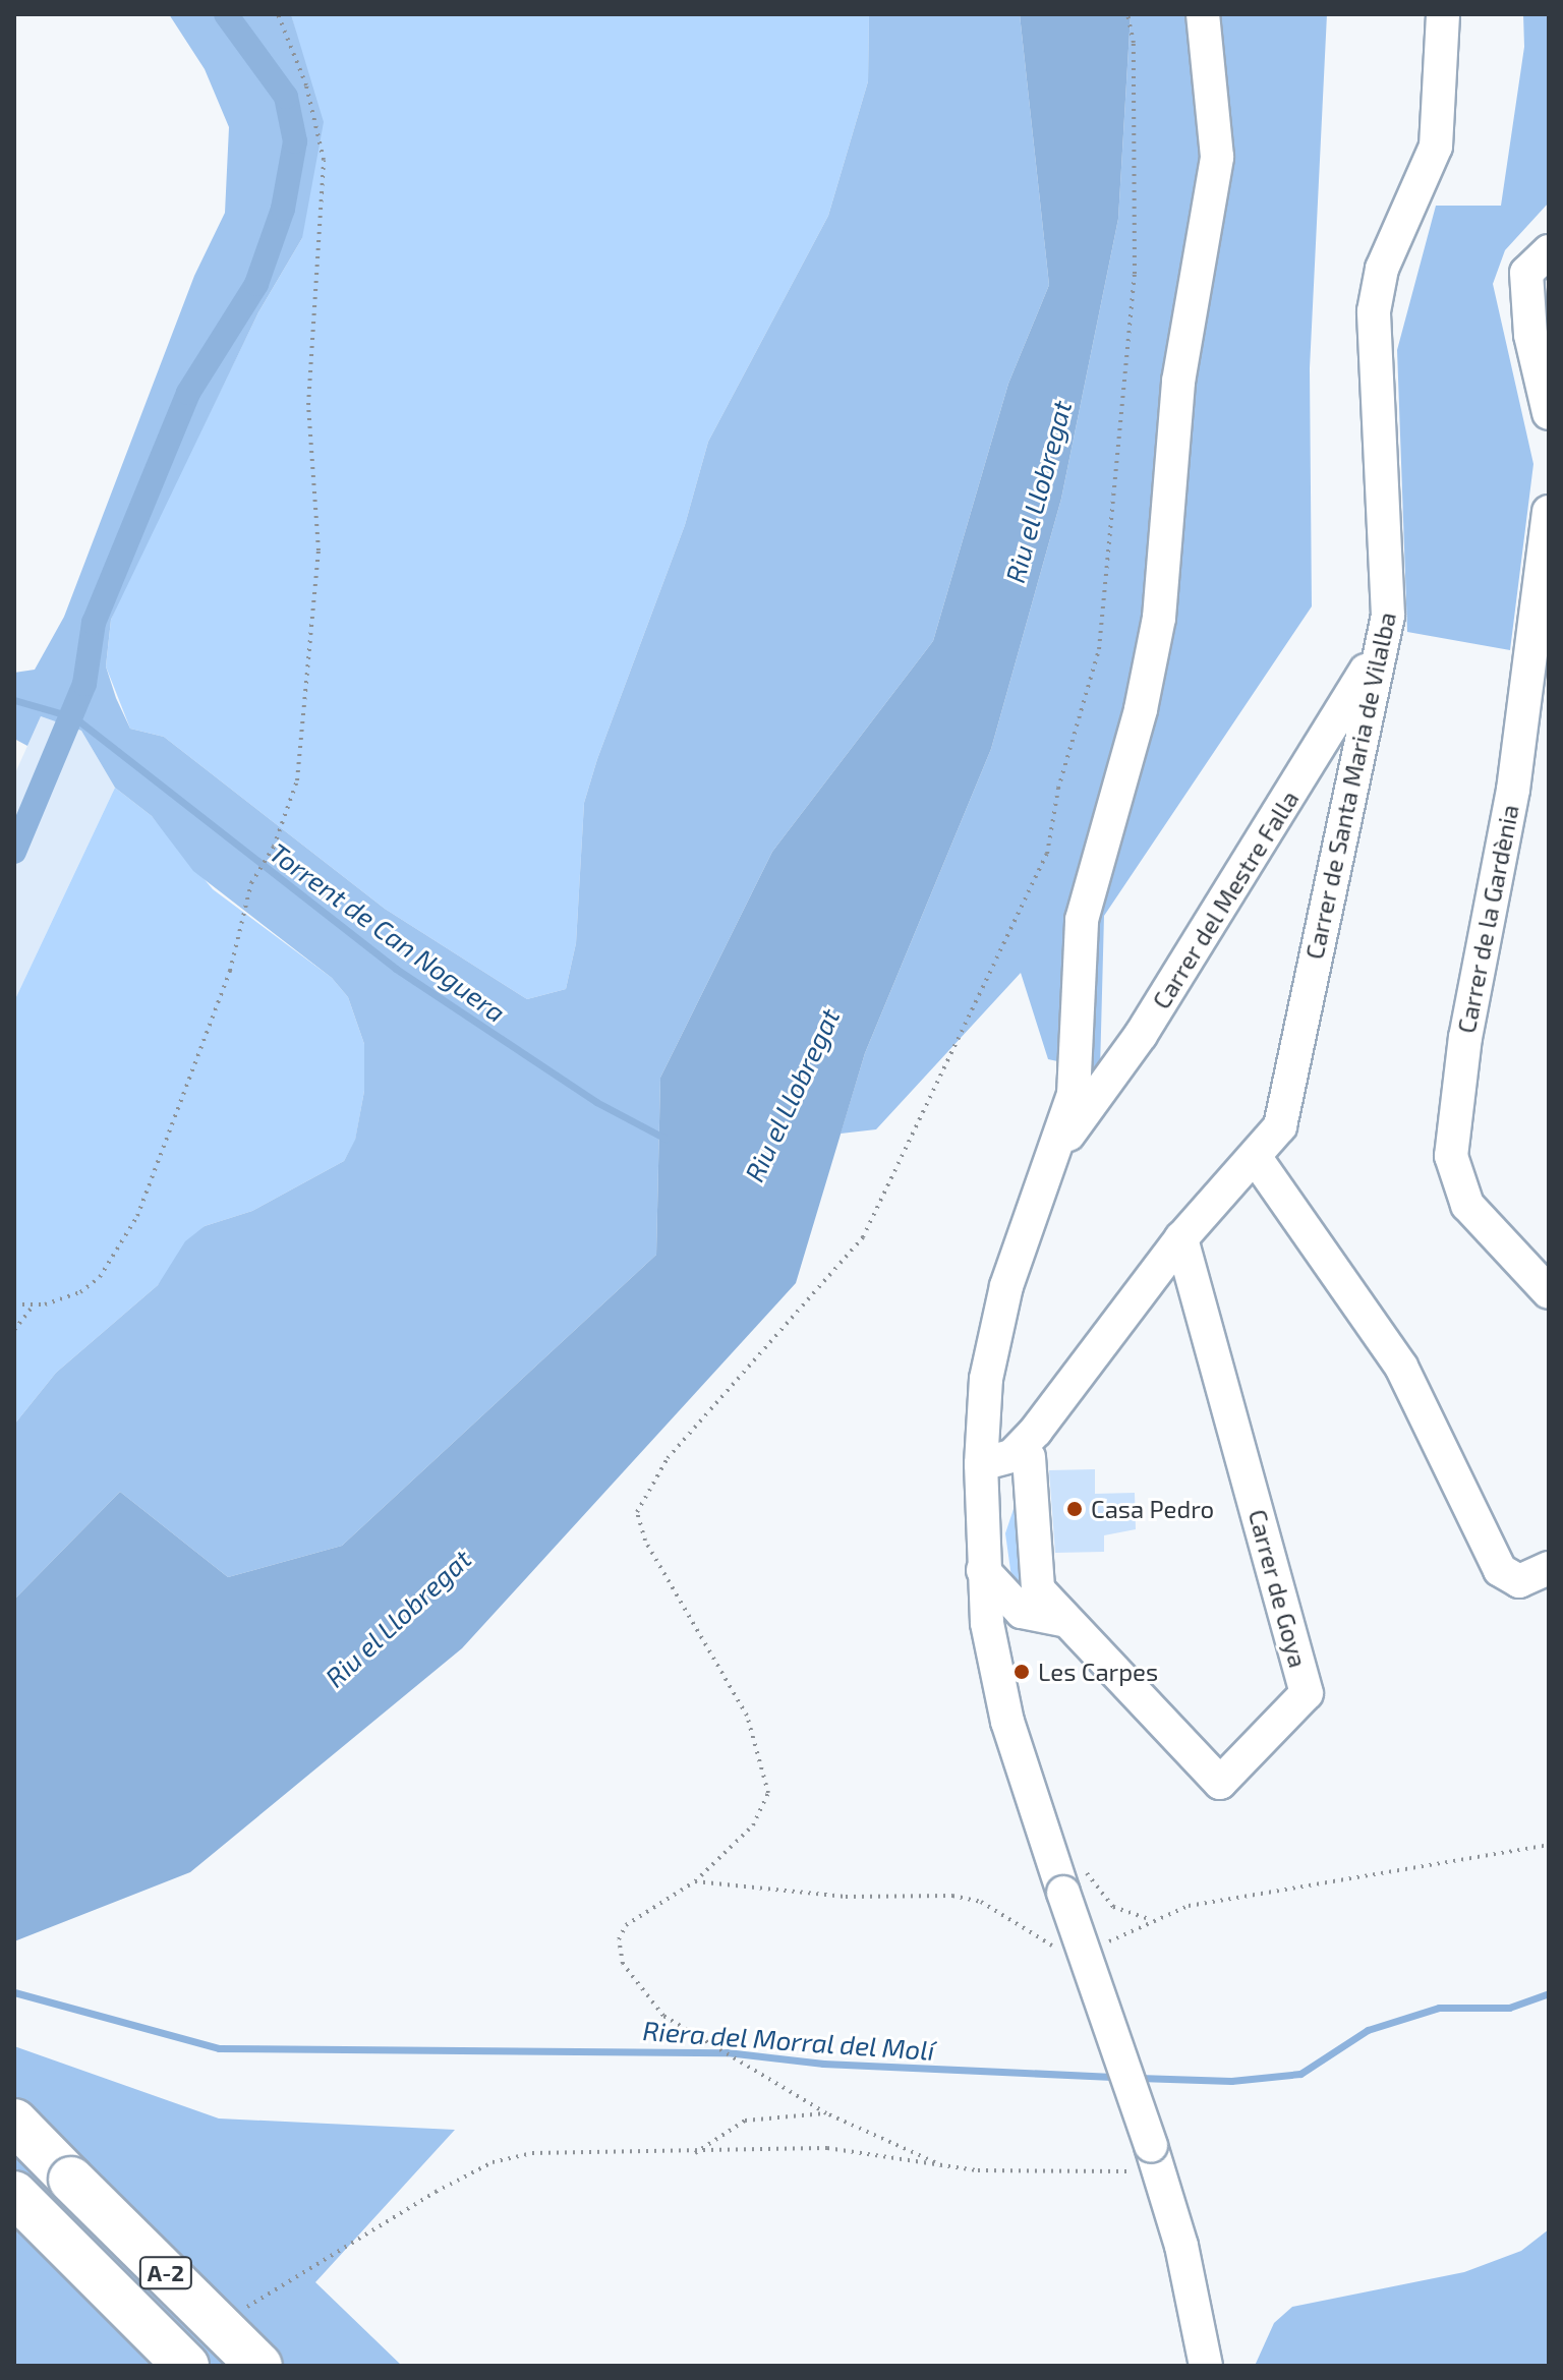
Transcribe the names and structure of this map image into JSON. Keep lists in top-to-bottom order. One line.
{"streets":{"highway":["A-2"],"street":["Carrer de Santa Maria de Vilalba","Carrer del Mestre Falla","Carrer de la Gardènia","Carrer de Goya"]},"crossings":[["Carrer de Santa Maria de Vilalba","Carrer del Mestre Falla"],["Carrer de Santa Maria de Vilalba","Carrer de Goya"]],"water":["Riu el Llobregat","Torrent de Can Noguera","Riera del Morral del Molí"],"places":["Casa Pedro","Les Carpes"]}
